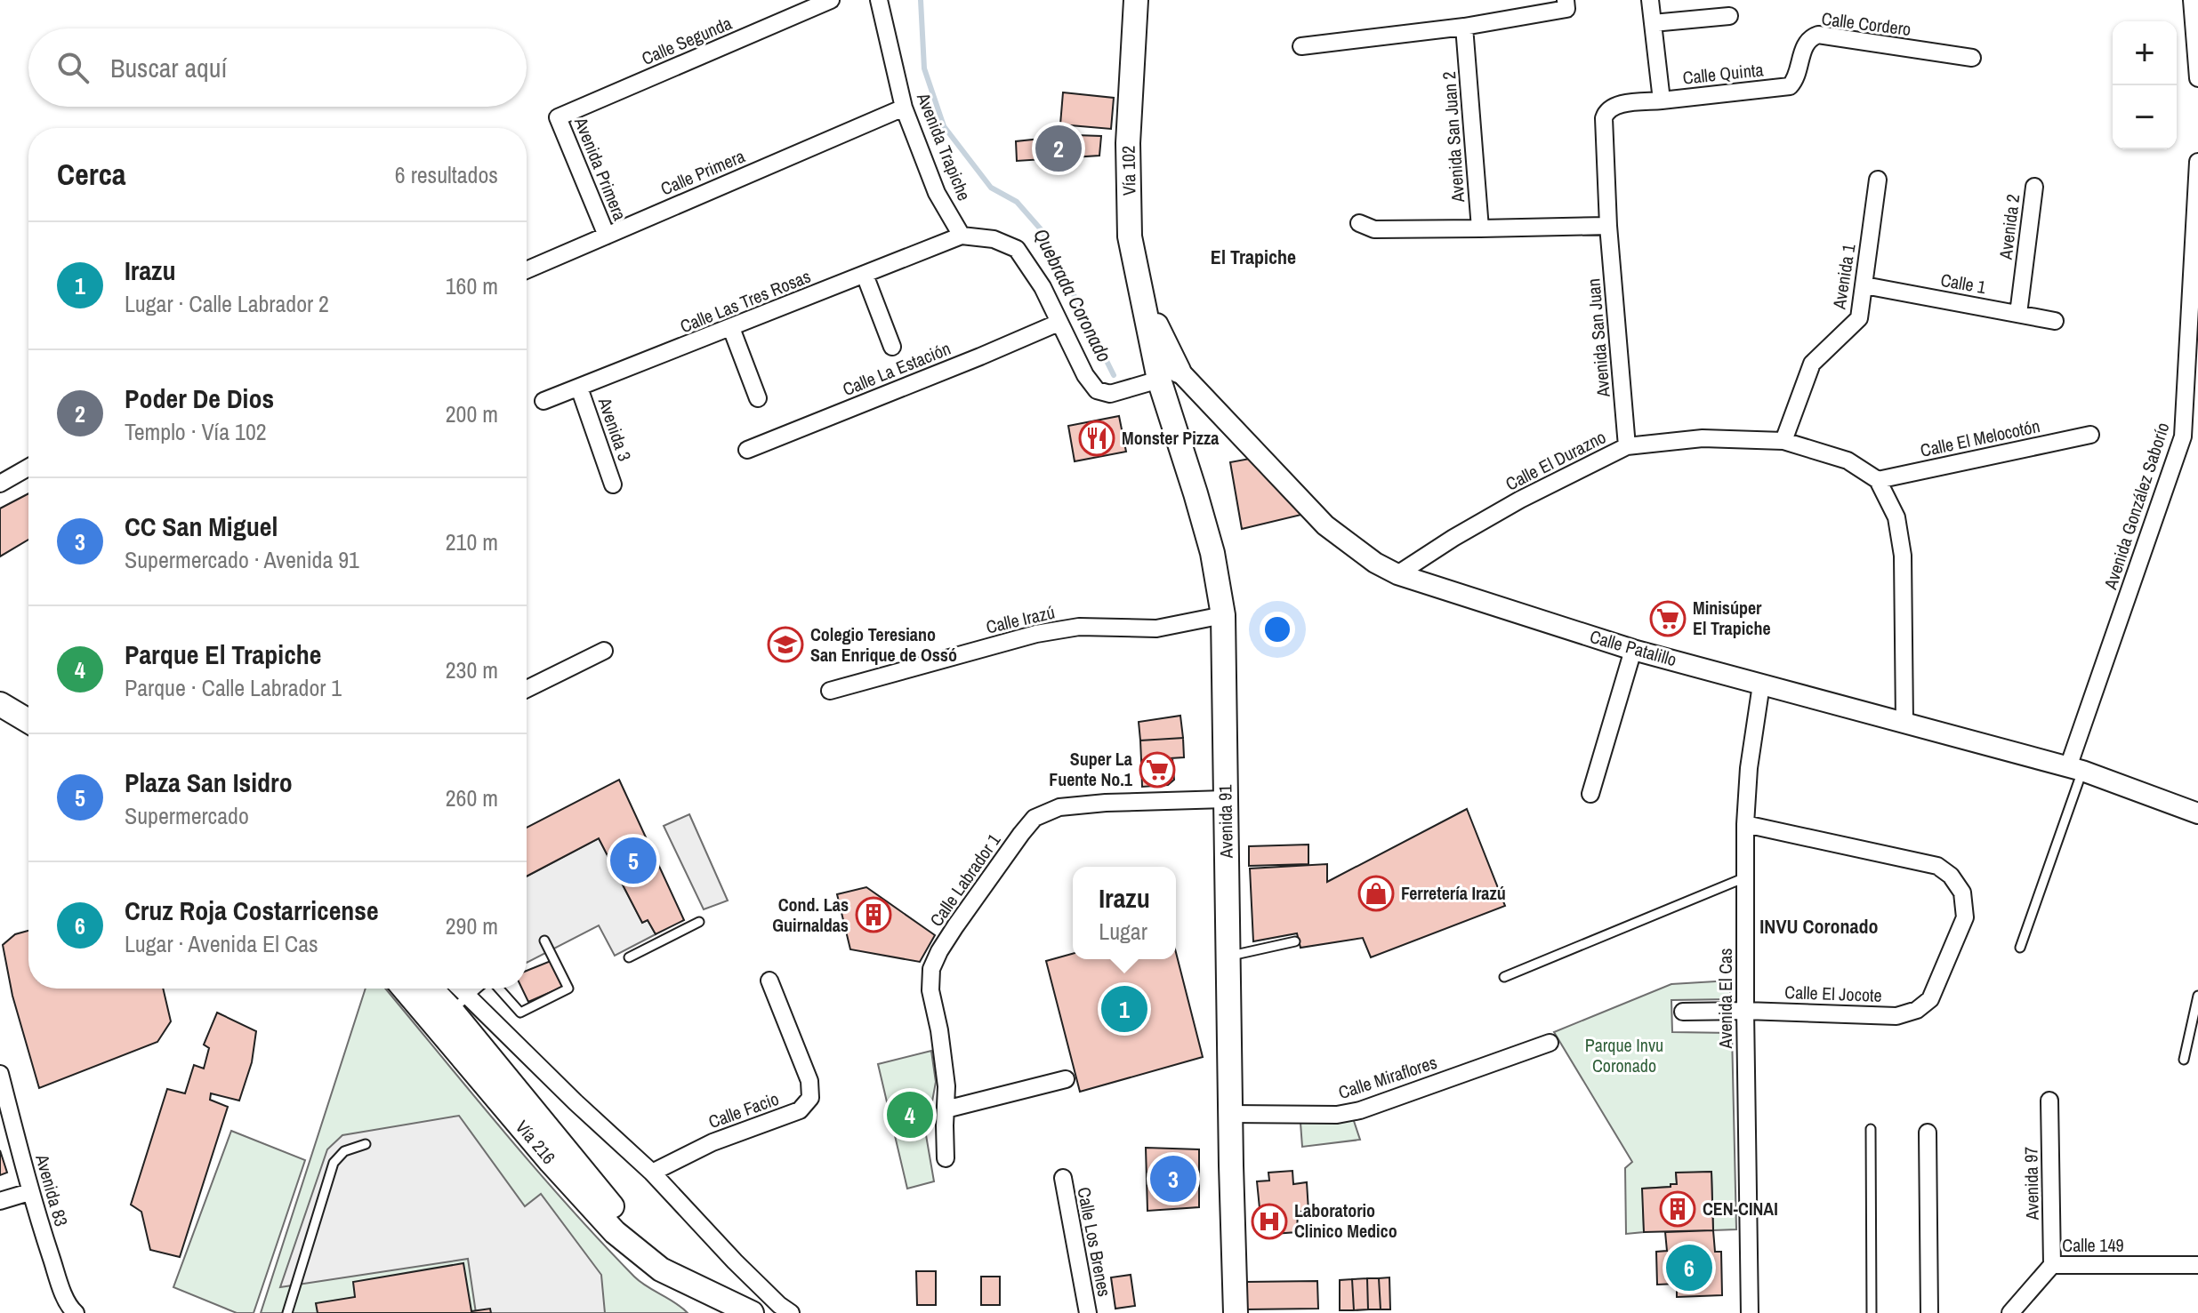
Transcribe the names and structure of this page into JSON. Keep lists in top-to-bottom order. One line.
{"streets":{"main road":["Vía 102","Avenida 91","Vía 216"],"street":["Calle Cordero","Calle Segunda","Calle Quinta","Avenida San Juan 2","Avenida Trapiche","Avenida Primera","Calle Primera","Avenida 2","Avenida 1","Calle 1","Calle Las Tres Rosas","Avenida San Juan","Calle La Estación","Avenida 3","Calle El Melocotón","Calle El Durazno","Avenida González Saborío","Calle Irazú","Calle Patalillo","Calle Labrador 1","Calle El Jocote","Avenida El Cas","Calle Miraflores","Calle Facio","Avenida 97","Avenida 83","Calle Los Brenes","Calle 149"]},"crossings":[["Calle Cordero","Calle Quinta"],["Calle Segunda","Avenida Primera"],["Calle Quinta","Avenida San Juan"],["Avenida Trapiche","Calle Primera"],["Avenida Trapiche","Calle Las Tres Rosas"],["Avenida Primera","Calle Primera"],["Vía 102","Avenida 91"],["Avenida 2","Calle 1"],["Avenida 1","Calle 1"],["Avenida 1","Calle El Durazno"],["Calle Las Tres Rosas","Avenida 3"],["Avenida San Juan","Calle El Durazno"],["Calle El Melocotón","Calle El Durazno"],["Calle El Durazno","Calle Patalillo"],["Avenida González Saborío","Calle Patalillo"],["Calle Irazú","Avenida 91"],["Calle Patalillo","Avenida 91"],["Calle Patalillo","Avenida El Cas"],["Avenida 91","Calle Labrador 1"],["Avenida 91","Calle Miraflores"],["Calle El Jocote","Avenida El Cas"],["Avenida 97","Calle 149"]],"districts":["El Trapiche","INVU Coronado"],"water":["Quebrada Coronado"],"parks":["Parque Invu Coronado"],"places":{"restaurant":["Monster Pizza"],"supermarket":["Minisúper El Trapiche","Super La Fuente No.1"],"school or university":["Colegio Teresiano San Enrique de Ossó"],"shop":["Ferretería Irazú"],"building":["Cond. Las Guirnaldas","CEN-CINAI"],"hospital":["Laboratorio Clinico Medico"]},"page":{"map_buttons":["+","−"],"search":"Buscar aquí","pins":["2","5","1","4","3","6"],"heading":["Cerca","6 resultados"],"list":[{"mark":"1","name":"Irazu","note":"Lugar · Calle Labrador 2","value":"160 m"},{"mark":"2","name":"Poder De Dios","note":"Templo · Vía 102","value":"200 m"},{"mark":"3","name":"CC San Miguel","note":"Supermercado · Avenida 91","value":"210 m"},{"mark":"4","name":"Parque El Trapiche","note":"Parque · Calle Labrador 1","value":"230 m"},{"mark":"5","name":"Plaza San Isidro","note":"Supermercado","value":"260 m"},{"mark":"6","name":"Cruz Roja Costarricense","note":"Lugar · Avenida El Cas","value":"290 m"}],"popup":["Irazu","Lugar"]}}
